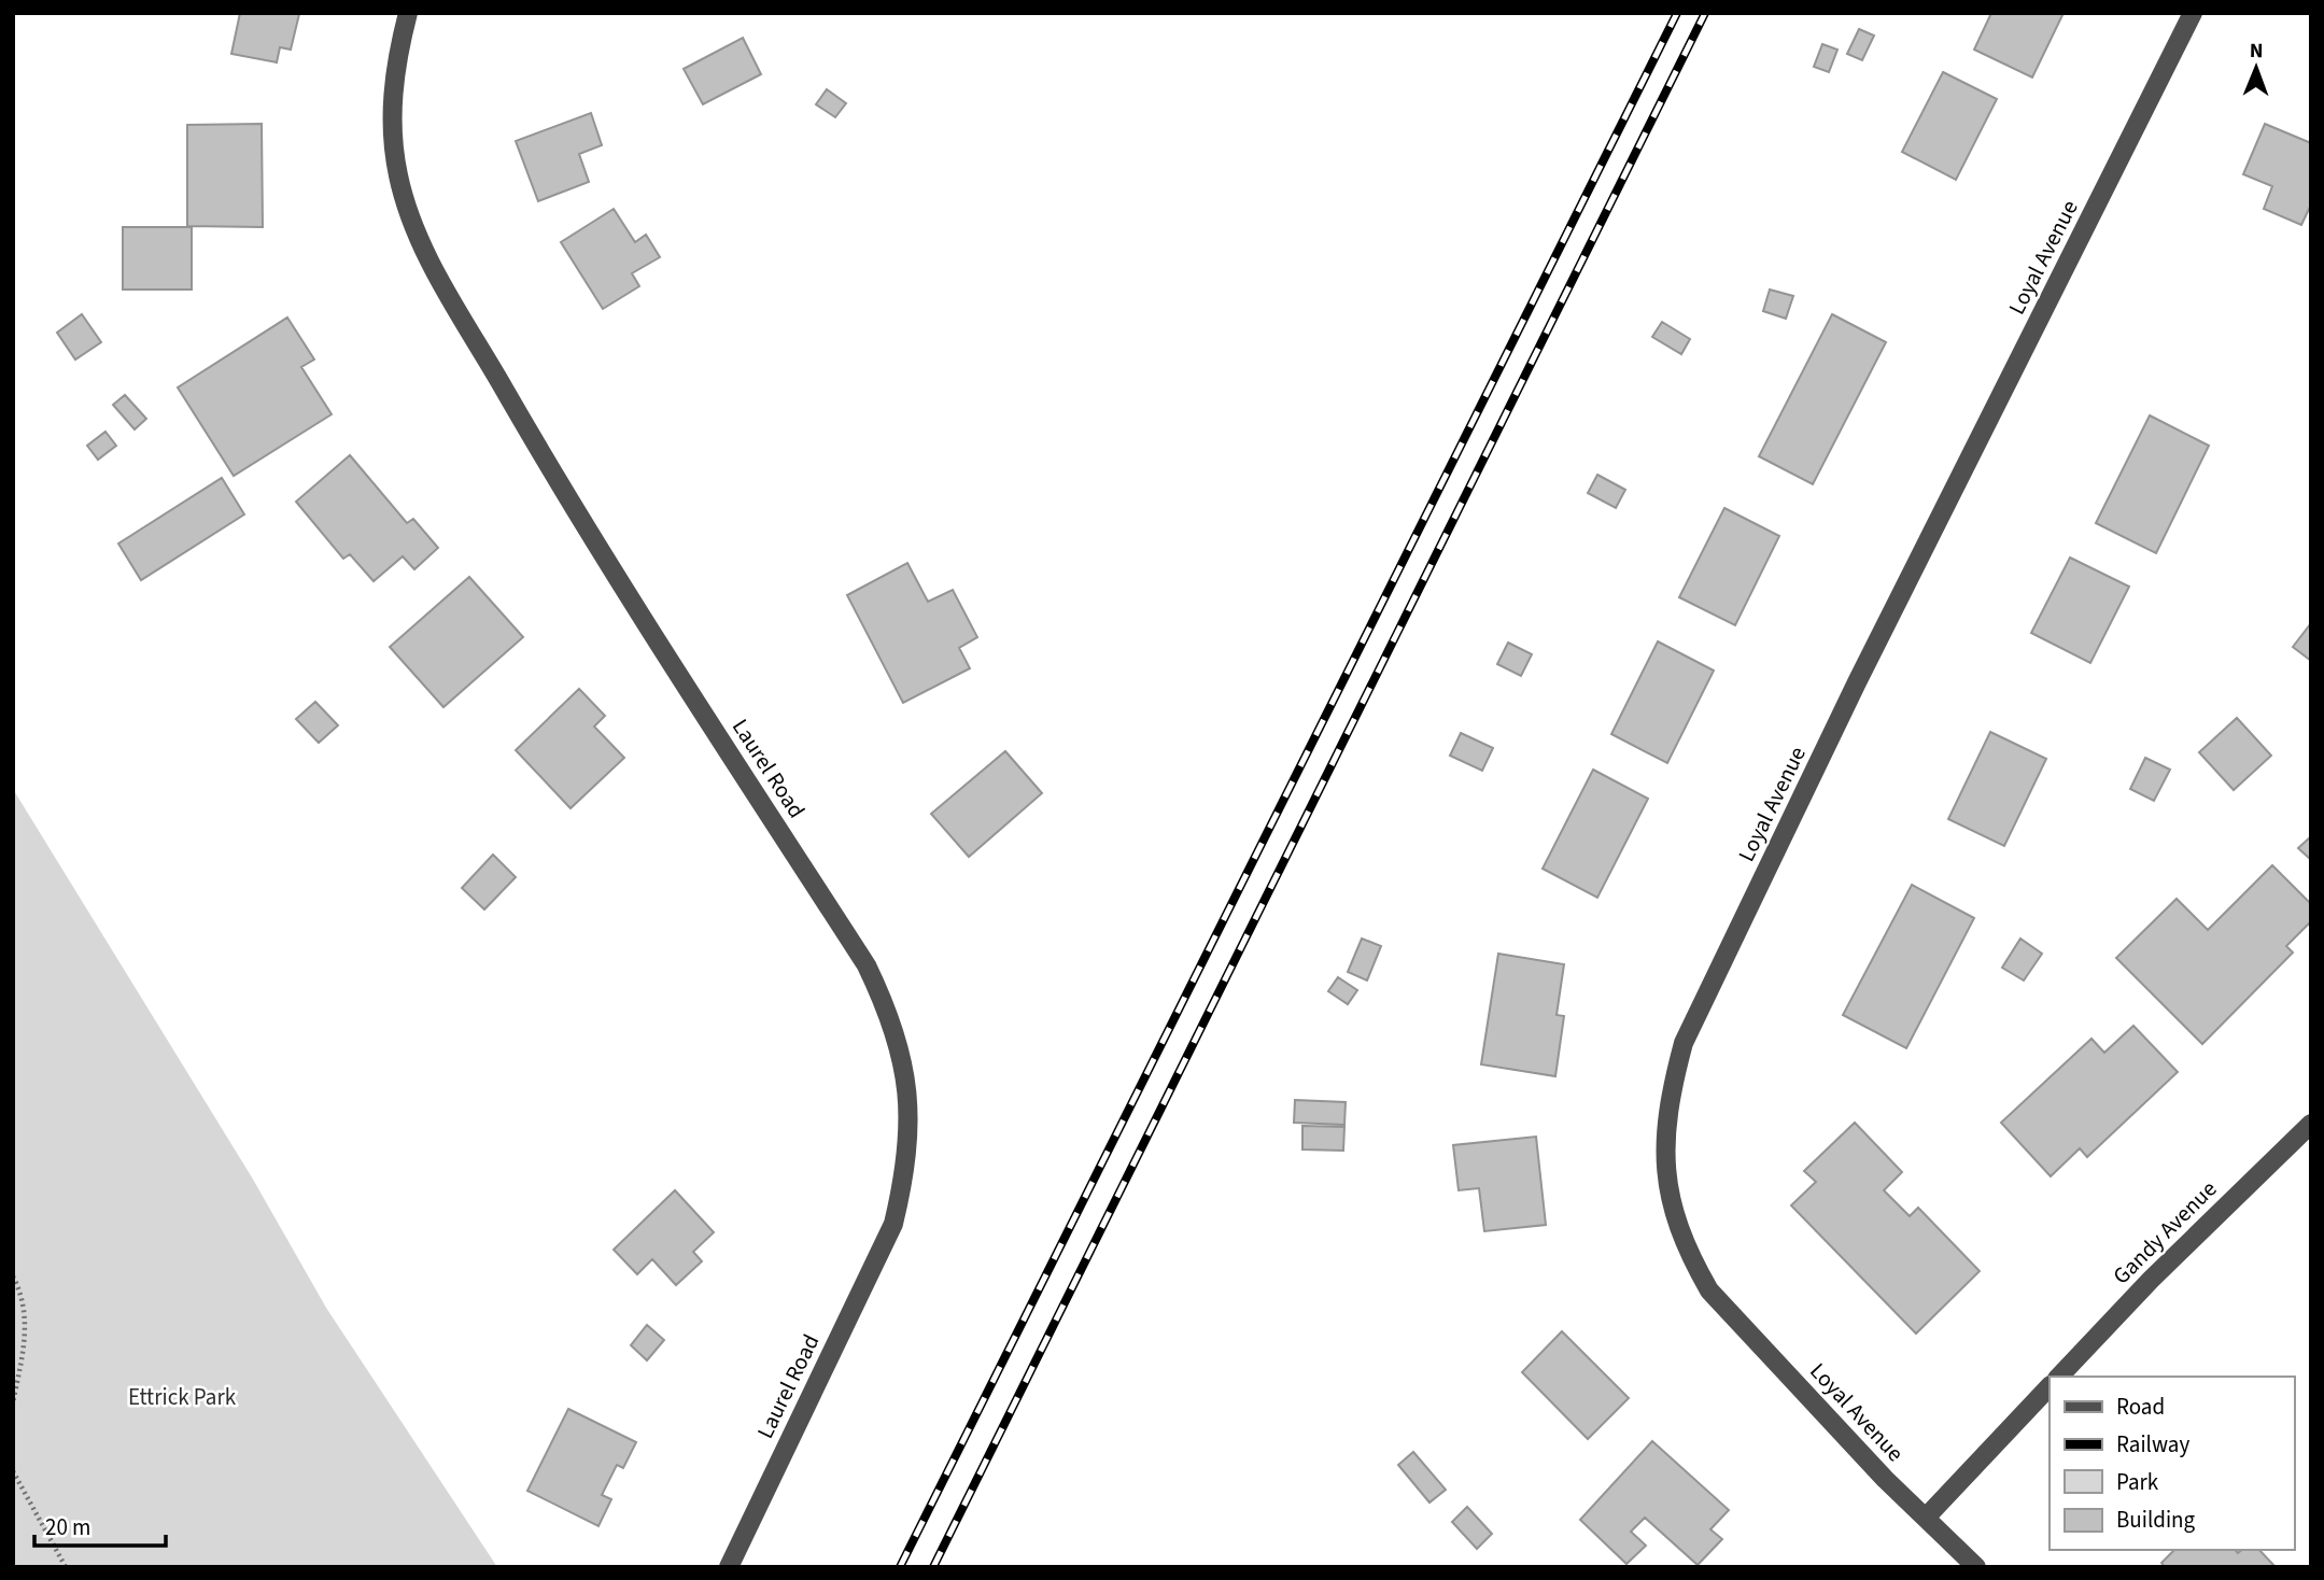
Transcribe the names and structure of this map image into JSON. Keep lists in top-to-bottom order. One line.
{"streets":{"street":["Loyal Avenue","Laurel Road","Gandy Avenue"]},"parks":["Ettrick Park"],"legend":["Road","Railway","Park","Building"],"scale_bar":"20 m","north":"top"}
